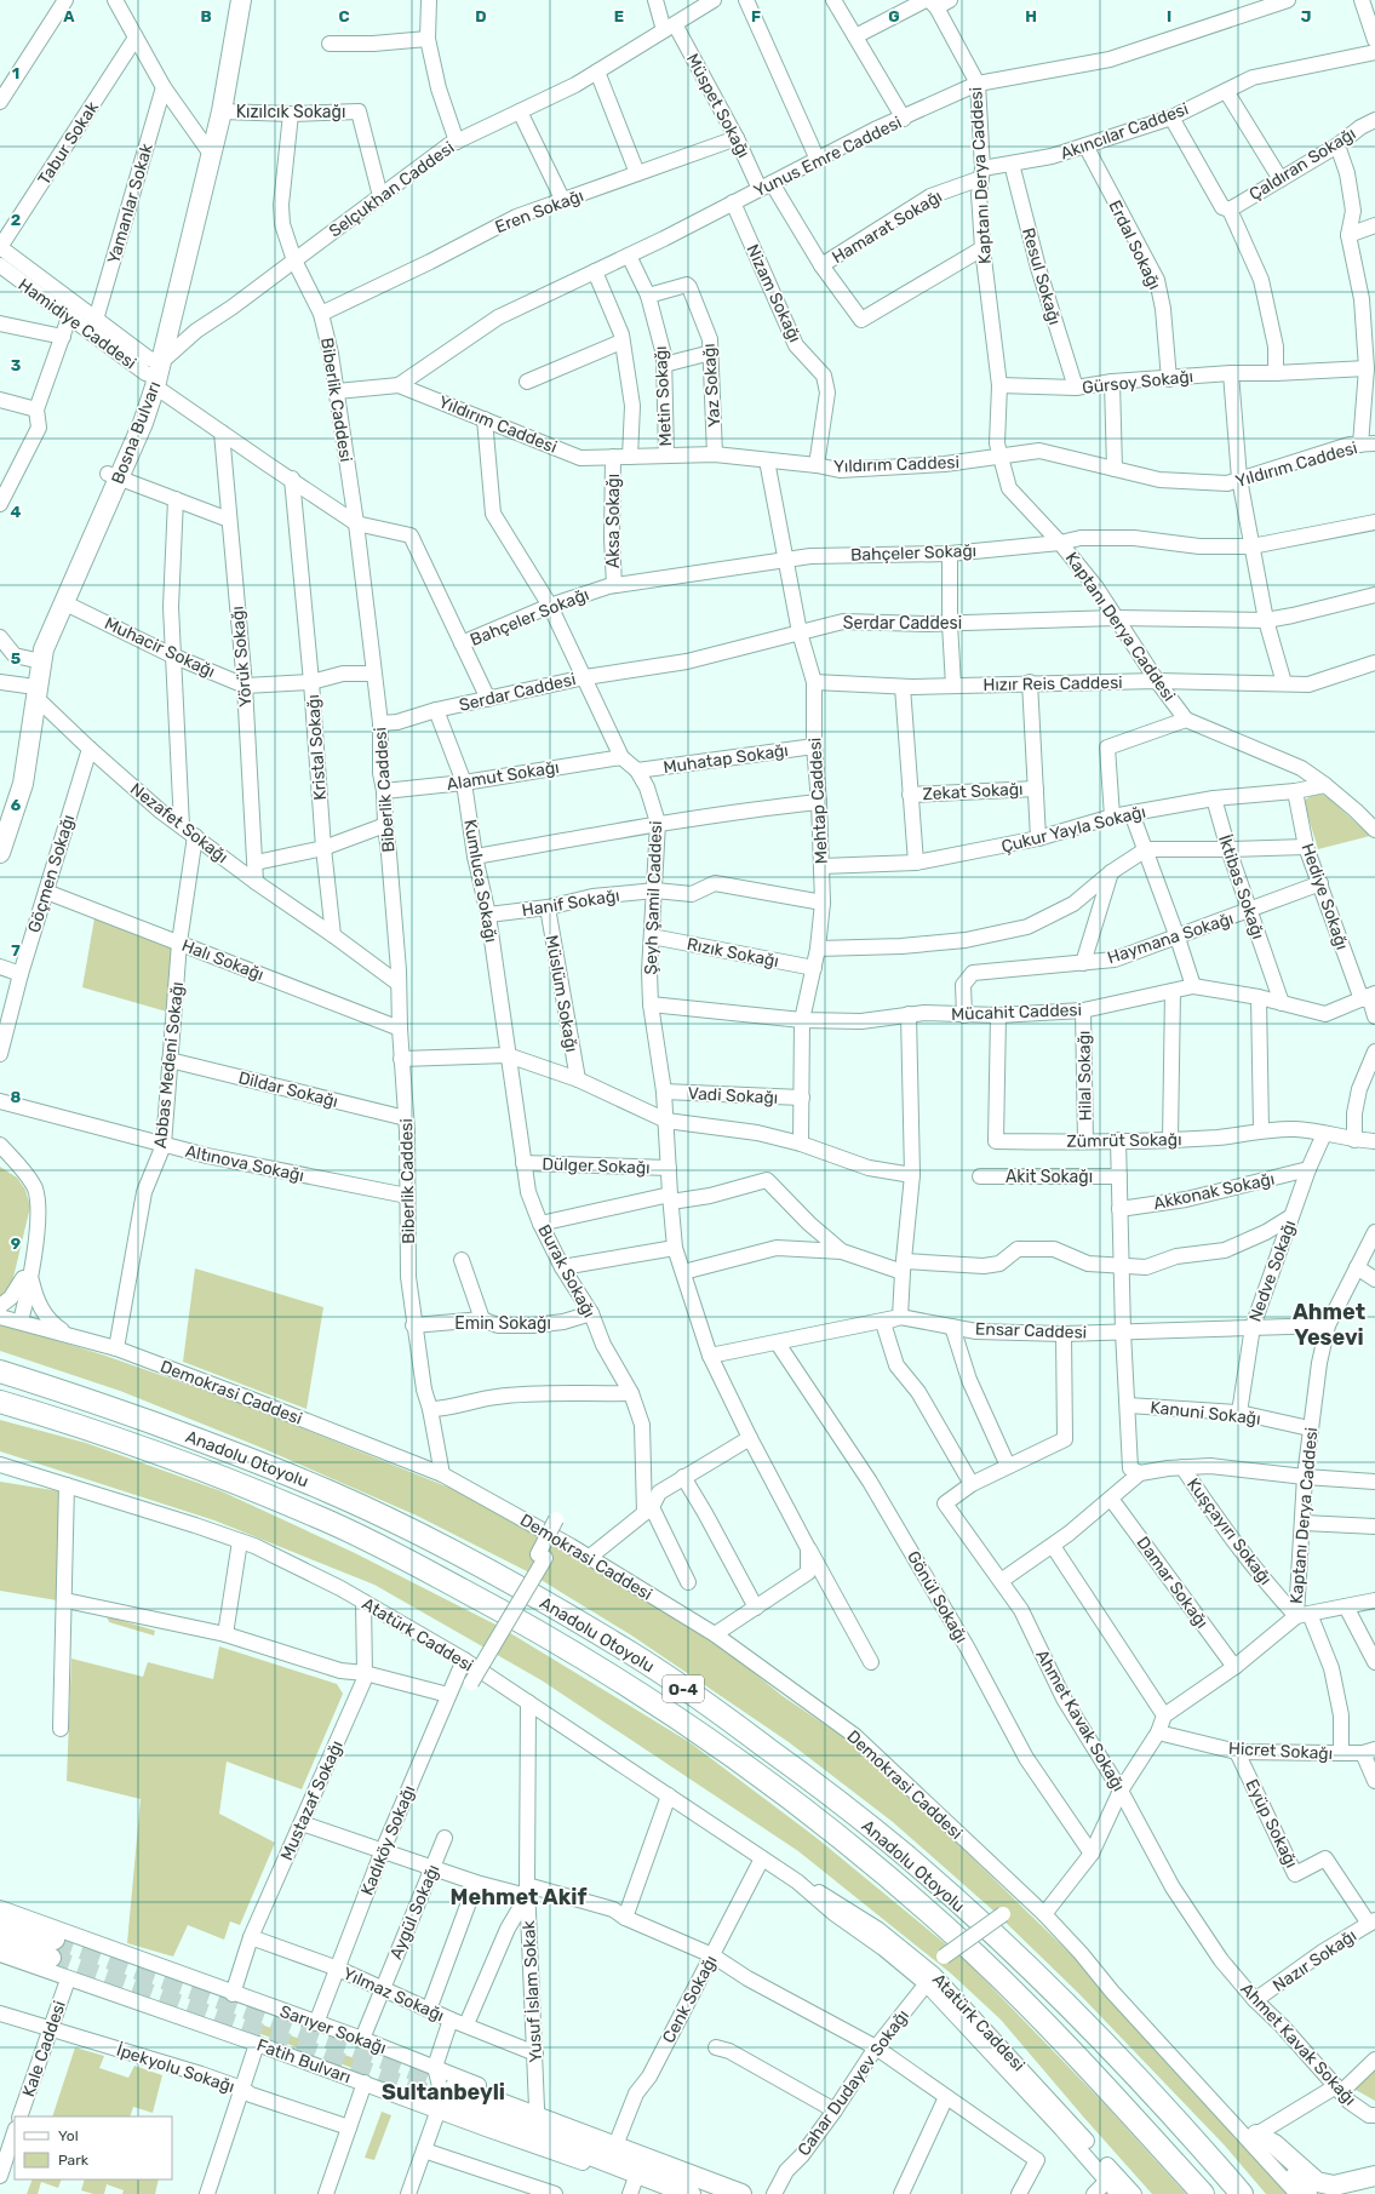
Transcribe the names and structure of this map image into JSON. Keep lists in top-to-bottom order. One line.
{"streets":{"highway":["Anadolu Otoyolu","O-4"],"main road":["Bosna Bulvarı","Fatih Bulvarı"],"street":["Müspet Sokağı","Kızılcık Sokağı","Akıncılar Caddesi","Tabur Sokak","Yunus Emre Caddesi","Çaldıran Sokağı","Kaptanı Derya Caddesi","Selçukhan Caddesi","Yamanlar Sokak","Eren Sokağı","Hamarat Sokağı","Erdal Sokağı","Resul Sokağı","Nizam Sokağı","Hamidiye Caddesi","Gürsoy Sokağı","Yaz Sokağı","Metin Sokağı","Biberlik Caddesi","Yıldırım Caddesi","Aksa Sokağı","Bahçeler Sokağı","Serdar Caddesi","Muhacir Sokağı","Yörük Sokağı","Hızır Reis Caddesi","Kristal Sokağı","Muhatap Sokağı","Alamut Sokağı","Zekat Sokağı","Mehtap Caddesi","Nezafet Sokağı","Çukur Yayla Sokağı","Göçmen Sokağı","Kumluca Sokağı","İktibas Sokağı","Hediye Sokağı","Şeyh Şamil Caddesi","Hanif Sokağı","Haymana Sokağı","Rızık Sokağı","Halı Sokağı","Müslüm Sokağı","Mücahit Caddesi","Abbas Medeni Sokağı","Hilal Sokağı","Dildar Sokağı","Vadi Sokağı","Zümrüt Sokağı","Altınova Sokağı","Dülger Sokağı","Akit Sokağı","Akkonak Sokağı","Burak Sokağı","Nedve Sokağı","Emin Sokağı","Ensar Caddesi","Demokrasi Caddesi","Kanuni Sokağı","Kuşçayırı Sokağı","Damar Sokağı","Gönül Sokağı","Atatürk Caddesi","Ahmet Kavak Sokağı","Hicret Sokağı","Mustazaf Sokağı","Eyüp Sokağı","Kadıköy Sokağı","Aygül Sokağı","Nazır Sokağı","Yusuf İslam Sokak","Yılmaz Sokağı","Cenk Sokağı","Sarıyer Sokağı","Kale Caddesi","İpekyolu Sokağı","Cahar Dudayev Sokağı"]},"crossings":[["Müspet Sokağı","Yunus Emre Caddesi"],["Müspet Sokağı","Kaptanı Derya Caddesi"],["Müspet Sokağı","Selçukhan Caddesi"],["Müspet Sokağı","Eren Sokağı"],["Müspet Sokağı","Hamarat Sokağı"],["Kızılcık Sokağı","Selçukhan Caddesi"],["Kızılcık Sokağı","Biberlik Caddesi"],["Kızılcık Sokağı","Bosna Bulvarı"],["Akıncılar Caddesi","Kaptanı Derya Caddesi"],["Akıncılar Caddesi","Hamarat Sokağı"],["Akıncılar Caddesi","Erdal Sokağı"],["Akıncılar Caddesi","Resul Sokağı"],["Tabur Sokak","Hamidiye Caddesi"],["Yunus Emre Caddesi","Kaptanı Derya Caddesi"],["Yunus Emre Caddesi","Nizam Sokağı"],["Yunus Emre Caddesi","Metin Sokağı"],["Yunus Emre Caddesi","Yıldırım Caddesi"],["Kaptanı Derya Caddesi","Hamarat Sokağı"],["Kaptanı Derya Caddesi","Gürsoy Sokağı"],["Kaptanı Derya Caddesi","Yıldırım Caddesi"],["Kaptanı Derya Caddesi","Bahçeler Sokağı"],["Kaptanı Derya Caddesi","Serdar Caddesi"],["Kaptanı Derya Caddesi","Hızır Reis Caddesi"],["Kaptanı Derya Caddesi","Çukur Yayla Sokağı"],["Kaptanı Derya Caddesi","Ensar Caddesi"],["Kaptanı Derya Caddesi","Kanuni Sokağı"],["Kaptanı Derya Caddesi","Kuşçayırı Sokağı"],["Kaptanı Derya Caddesi","Damar Sokağı"],["Selçukhan Caddesi","Hamidiye Caddesi"],["Selçukhan Caddesi","Biberlik Caddesi"],["Selçukhan Caddesi","Bosna Bulvarı"],["Yamanlar Sokak","Hamidiye Caddesi"],["Eren Sokağı","Biberlik Caddesi"],["Erdal Sokağı","Gürsoy Sokağı"],["Resul Sokağı","Gürsoy Sokağı"],["Nizam Sokağı","Yıldırım Caddesi"],["Hamidiye Caddesi","Bosna Bulvarı"],["Yaz Sokağı","Metin Sokağı"],["Yaz Sokağı","Yıldırım Caddesi"],["Metin Sokağı","Yıldırım Caddesi"],["Biberlik Caddesi","Yıldırım Caddesi"],["Biberlik Caddesi","Serdar Caddesi"],["Biberlik Caddesi","Muhacir Sokağı"],["Biberlik Caddesi","Alamut Sokağı"],["Biberlik Caddesi","Halı Sokağı"],["Biberlik Caddesi","Dildar Sokağı"],["Biberlik Caddesi","Altınova Sokağı"],["Biberlik Caddesi","Emin Sokağı"],["Biberlik Caddesi","Demokrasi Caddesi"],["Yıldırım Caddesi","Aksa Sokağı"],["Yıldırım Caddesi","Mehtap Caddesi"],["Yıldırım Caddesi","Şeyh Şamil Caddesi"],["Bosna Bulvarı","Muhacir Sokağı"],["Bosna Bulvarı","Nezafet Sokağı"],["Aksa Sokağı","Bahçeler Sokağı"],["Bahçeler Sokağı","Mehtap Caddesi"],["Bahçeler Sokağı","Şeyh Şamil Caddesi"],["Serdar Caddesi","Mehtap Caddesi"],["Serdar Caddesi","Kumluca Sokağı"],["Serdar Caddesi","Şeyh Şamil Caddesi"],["Muhacir Sokağı","Yörük Sokağı"],["Muhacir Sokağı","Kristal Sokağı"],["Yörük Sokağı","Nezafet Sokağı"],["Hızır Reis Caddesi","Mehtap Caddesi"],["Kristal Sokağı","Nezafet Sokağı"],["Muhatap Sokağı","Mehtap Caddesi"],["Muhatap Sokağı","Şeyh Şamil Caddesi"],["Alamut Sokağı","Kumluca Sokağı"],["Alamut Sokağı","Şeyh Şamil Caddesi"],["Mehtap Caddesi","Çukur Yayla Sokağı"],["Mehtap Caddesi","Hanif Sokağı"],["Mehtap Caddesi","Rızık Sokağı"],["Mehtap Caddesi","Mücahit Caddesi"],["Mehtap Caddesi","Vadi Sokağı"],["Nezafet Sokağı","Göçmen Sokağı"],["Nezafet Sokağı","Abbas Medeni Sokağı"],["Çukur Yayla Sokağı","İktibas Sokağı"],["Çukur Yayla Sokağı","Hediye Sokağı"],["Göçmen Sokağı","Halı Sokağı"],["Kumluca Sokağı","Hanif Sokağı"],["Kumluca Sokağı","Burak Sokağı"],["İktibas Sokağı","Haymana Sokağı"],["İktibas Sokağı","Mücahit Caddesi"],["Hediye Sokağı","Haymana Sokağı"],["Hediye Sokağı","Mücahit Caddesi"],["Şeyh Şamil Caddesi","Hanif Sokağı"],["Şeyh Şamil Caddesi","Rızık Sokağı"],["Şeyh Şamil Caddesi","Mücahit Caddesi"],["Şeyh Şamil Caddesi","Vadi Sokağı"],["Şeyh Şamil Caddesi","Dülger Sokağı"],["Şeyh Şamil Caddesi","Ensar Caddesi"],["Hanif Sokağı","Müslüm Sokağı"],["Haymana Sokağı","Mücahit Caddesi"],["Halı Sokağı","Abbas Medeni Sokağı"],["Mücahit Caddesi","Hilal Sokağı"],["Mücahit Caddesi","Zümrüt Sokağı"],["Abbas Medeni Sokağı","Dildar Sokağı"],["Abbas Medeni Sokağı","Altınova Sokağı"],["Abbas Medeni Sokağı","Demokrasi Caddesi"],["Hilal Sokağı","Zümrüt Sokağı"],["Zümrüt Sokağı","Nedve Sokağı"],["Dülger Sokağı","Burak Sokağı"],["Akkonak Sokağı","Nedve Sokağı"],["Burak Sokağı","Emin Sokağı"],["Nedve Sokağı","Ensar Caddesi"],["Nedve Sokağı","Kanuni Sokağı"],["Ensar Caddesi","Gönül Sokağı"],["Ensar Caddesi","Ahmet Kavak Sokağı"],["Atatürk Caddesi","Mustazaf Sokağı"],["Atatürk Caddesi","Kadıköy Sokağı"],["Atatürk Caddesi","Yusuf İslam Sokak"],["Atatürk Caddesi","Cenk Sokağı"],["Atatürk Caddesi","Cahar Dudayev Sokağı"],["Ahmet Kavak Sokağı","Nazır Sokağı"],["Hicret Sokağı","Eyüp Sokağı"],["Mustazaf Sokağı","Yılmaz Sokağı"],["Mustazaf Sokağı","Sarıyer Sokağı"],["Eyüp Sokağı","Nazır Sokağı"],["Kadıköy Sokağı","Yılmaz Sokağı"],["Kadıköy Sokağı","Sarıyer Sokağı"],["Aygül Sokağı","Yılmaz Sokağı"],["Aygül Sokağı","Sarıyer Sokağı"],["Yusuf İslam Sokak","Yılmaz Sokağı"],["Yusuf İslam Sokak","Sarıyer Sokağı"],["Cenk Sokağı","Sarıyer Sokağı"],["Sarıyer Sokağı","Fatih Bulvarı"],["Kale Caddesi","Fatih Bulvarı"],["Kale Caddesi","İpekyolu Sokağı"]],"districts":["Ahmet Yesevi","Mehmet Akif","Sultanbeyli"],"legend":["Yol","Park"],"grid":{"columns":["A","B","C","D","E","F","G","H","I","J"],"rows":["1","2","3","4","5","6","7","8","9"]}}
